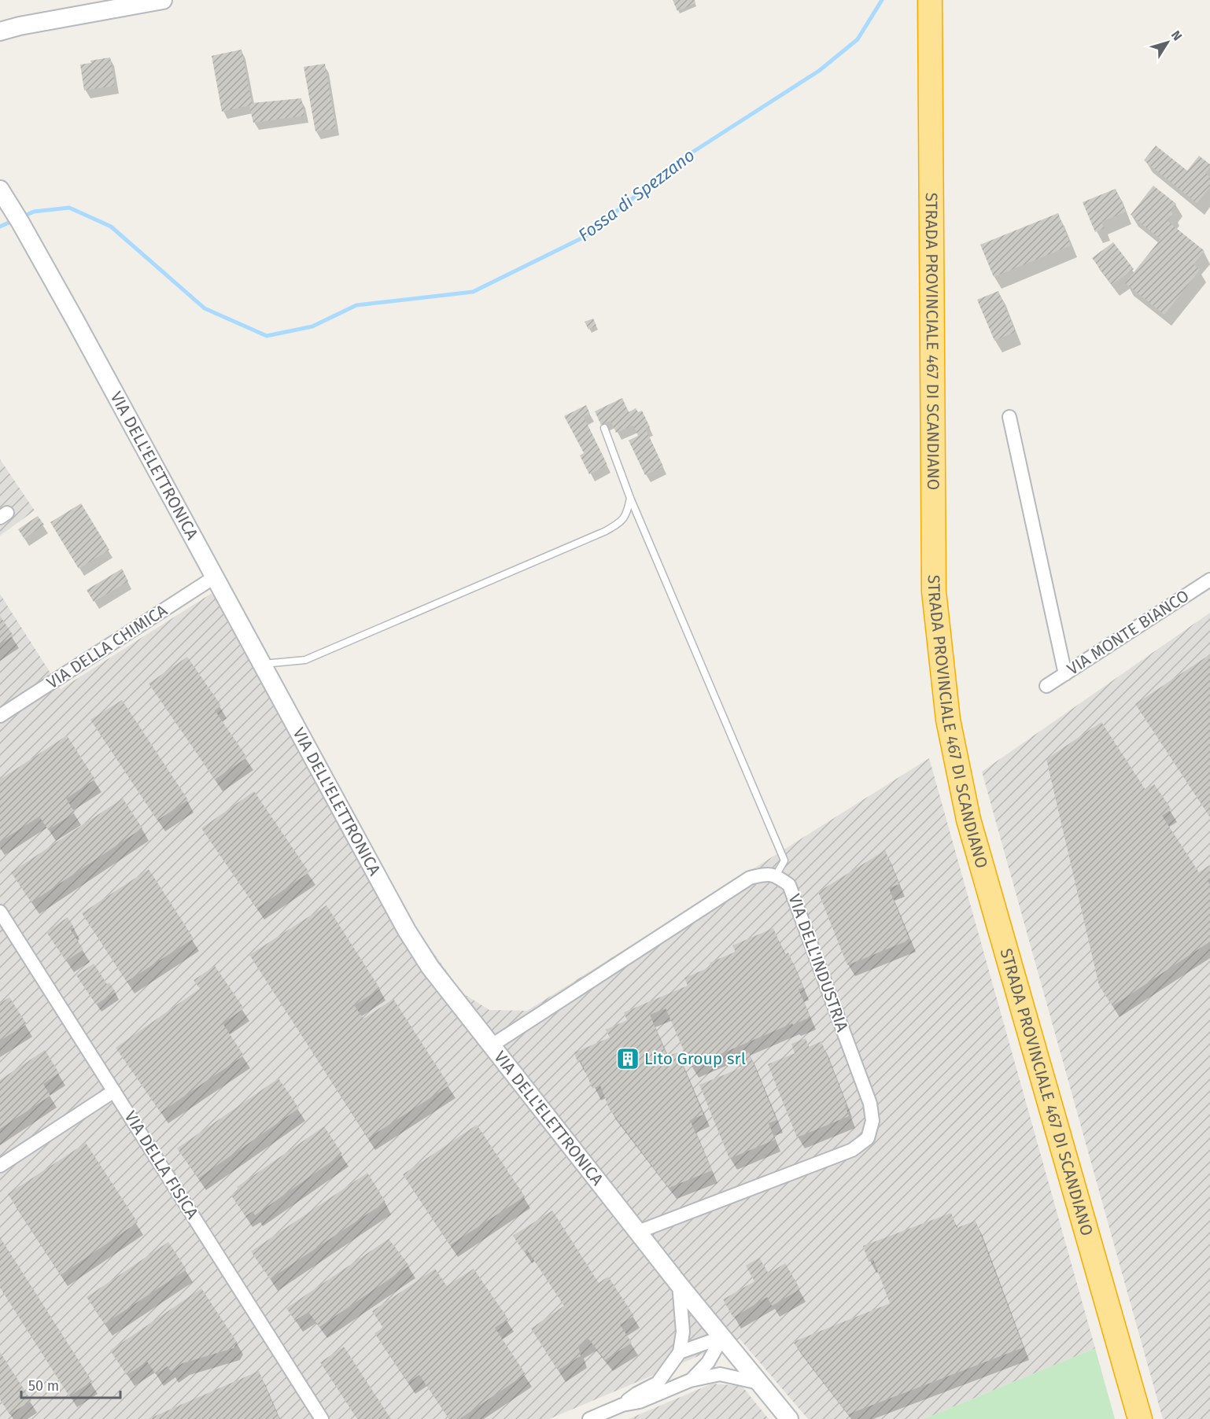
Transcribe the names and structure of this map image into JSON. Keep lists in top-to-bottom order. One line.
{"streets":{"highway":["STRADA PROVINCIALE 467 DI SCANDIANO"],"street":["VIA DELL'ELETTRONICA","VIA MONTE BIANCO","VIA DELLA CHIMICA","VIA DELL'INDUSTRIA","VIA DELLA FISICA"]},"crossings":[["VIA DELL'ELETTRONICA","VIA DELLA CHIMICA"],["VIA DELL'ELETTRONICA","VIA DELL'INDUSTRIA"]],"water":["Fossa di Spezzano"],"places":{"building":["Lito Group srl"]},"scale_bar":"50 m","north":"top right"}
